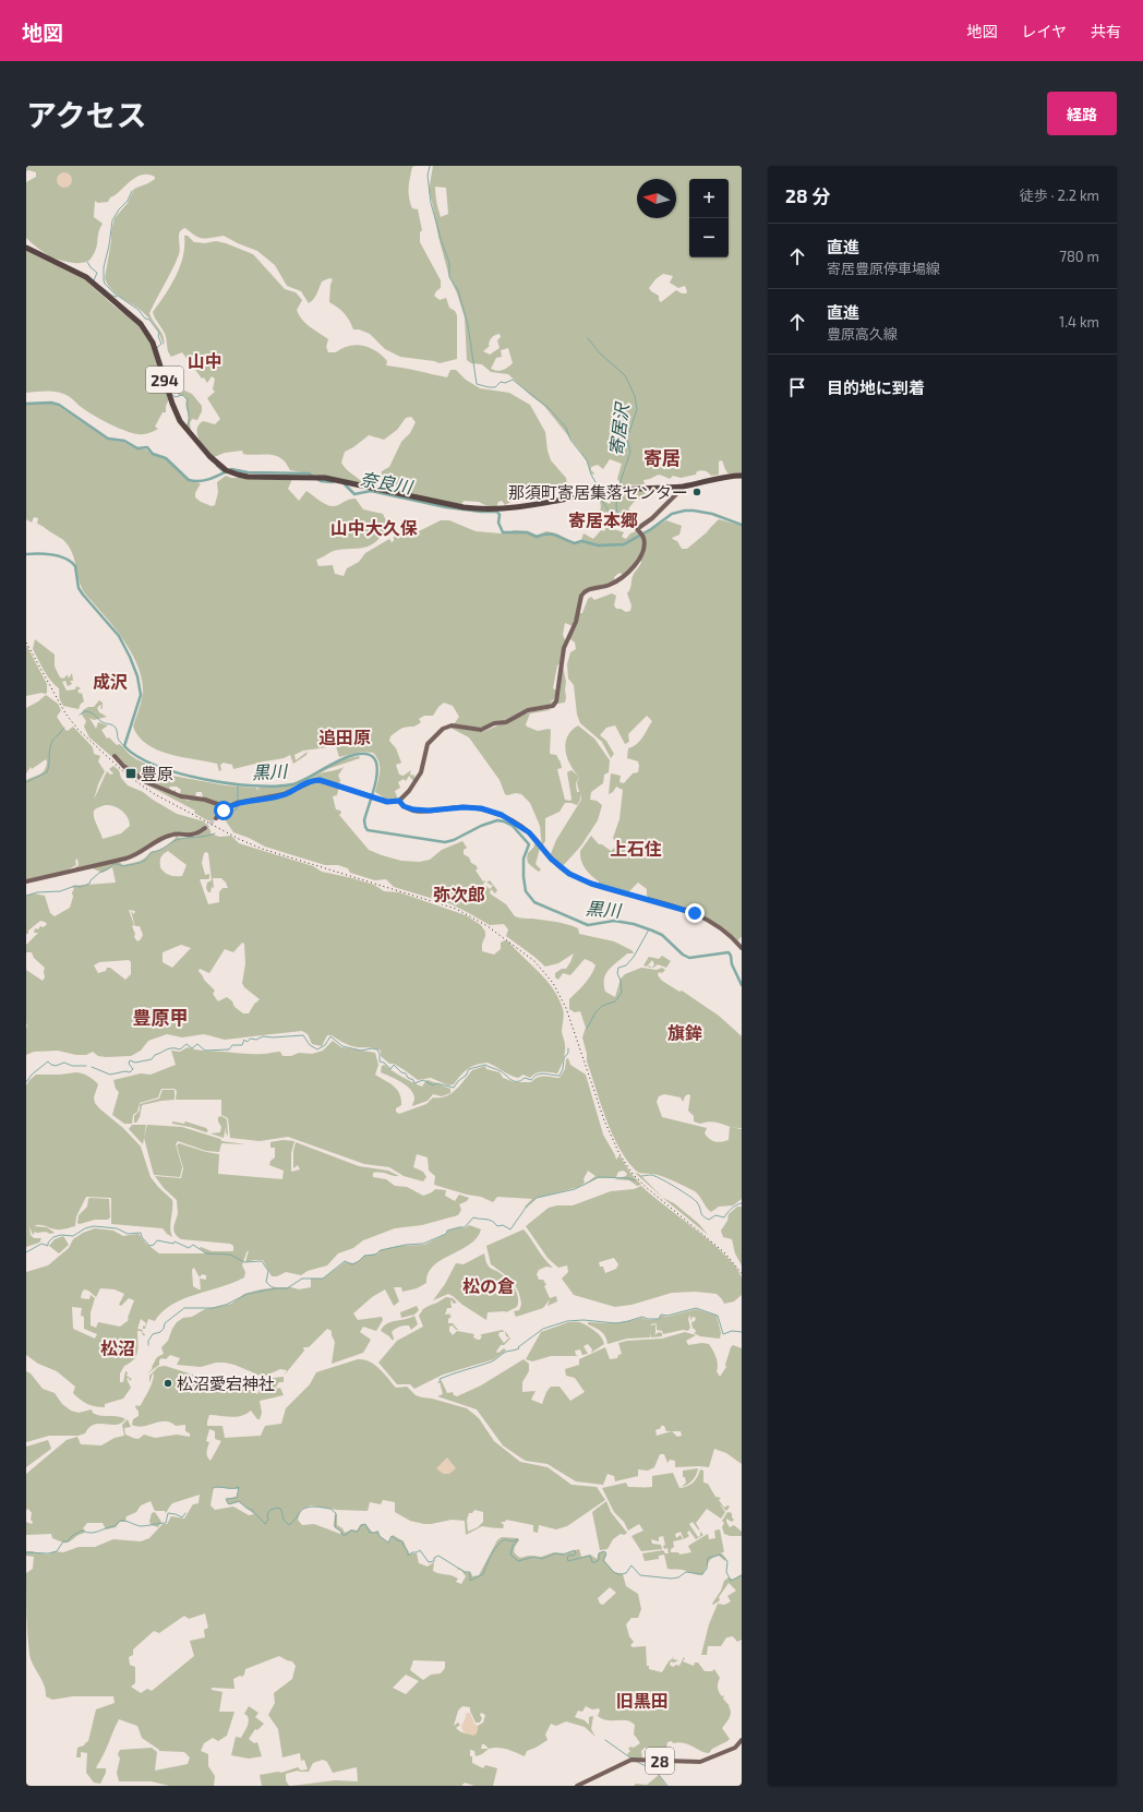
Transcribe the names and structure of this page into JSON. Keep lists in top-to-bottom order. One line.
{"streets":{"highway":["294"],"main road":["28"]},"districts":["山中","寄居","寄居本郷","山中大久保","成沢","追田原","上石住","弥次郎","豊原甲","旗鉾","松の倉","松沼","旧黒田"],"water":["寄居沢","奈良川","黒川"],"places":{"other":["那須町寄居集落センター","松沼愛宕神社"],"transit":["豊原"]},"north":"left","page":{"header":"地図","nav":["地図","レイヤ","共有"],"title":"アクセス","buttons":"経路","heading":["28 分","徒歩 · 2.2 km"],"map_buttons":["+","−"],"list":[["直進","寄居豊原停車場線","780 m"],["直進","豊原高久線","1.4 km"],"目的地に到着"]}}
